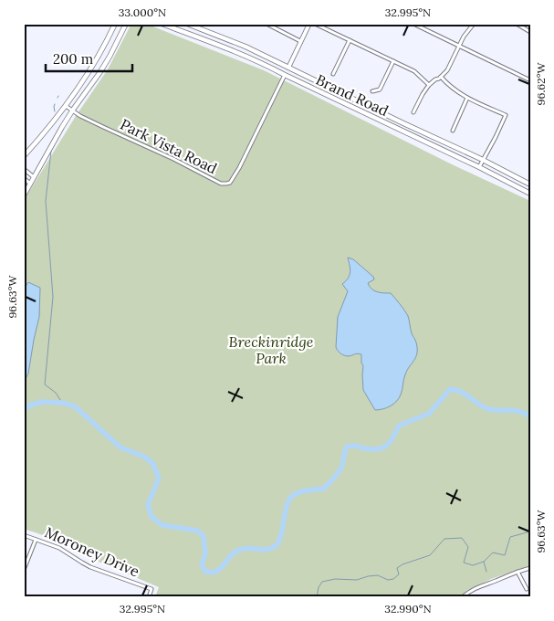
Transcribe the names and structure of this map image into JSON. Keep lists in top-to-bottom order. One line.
{"streets":{"main road":["Brand Road"],"street":["Park Vista Road","Moroney Drive"]},"crossings":[["Brand Road","Park Vista Road"]],"parks":["Breckinridge Park"],"scale_bar":"200 m","coordinates":["33.000°N","32.995°N","96.62°W","96.63°W","32.990°N"]}
